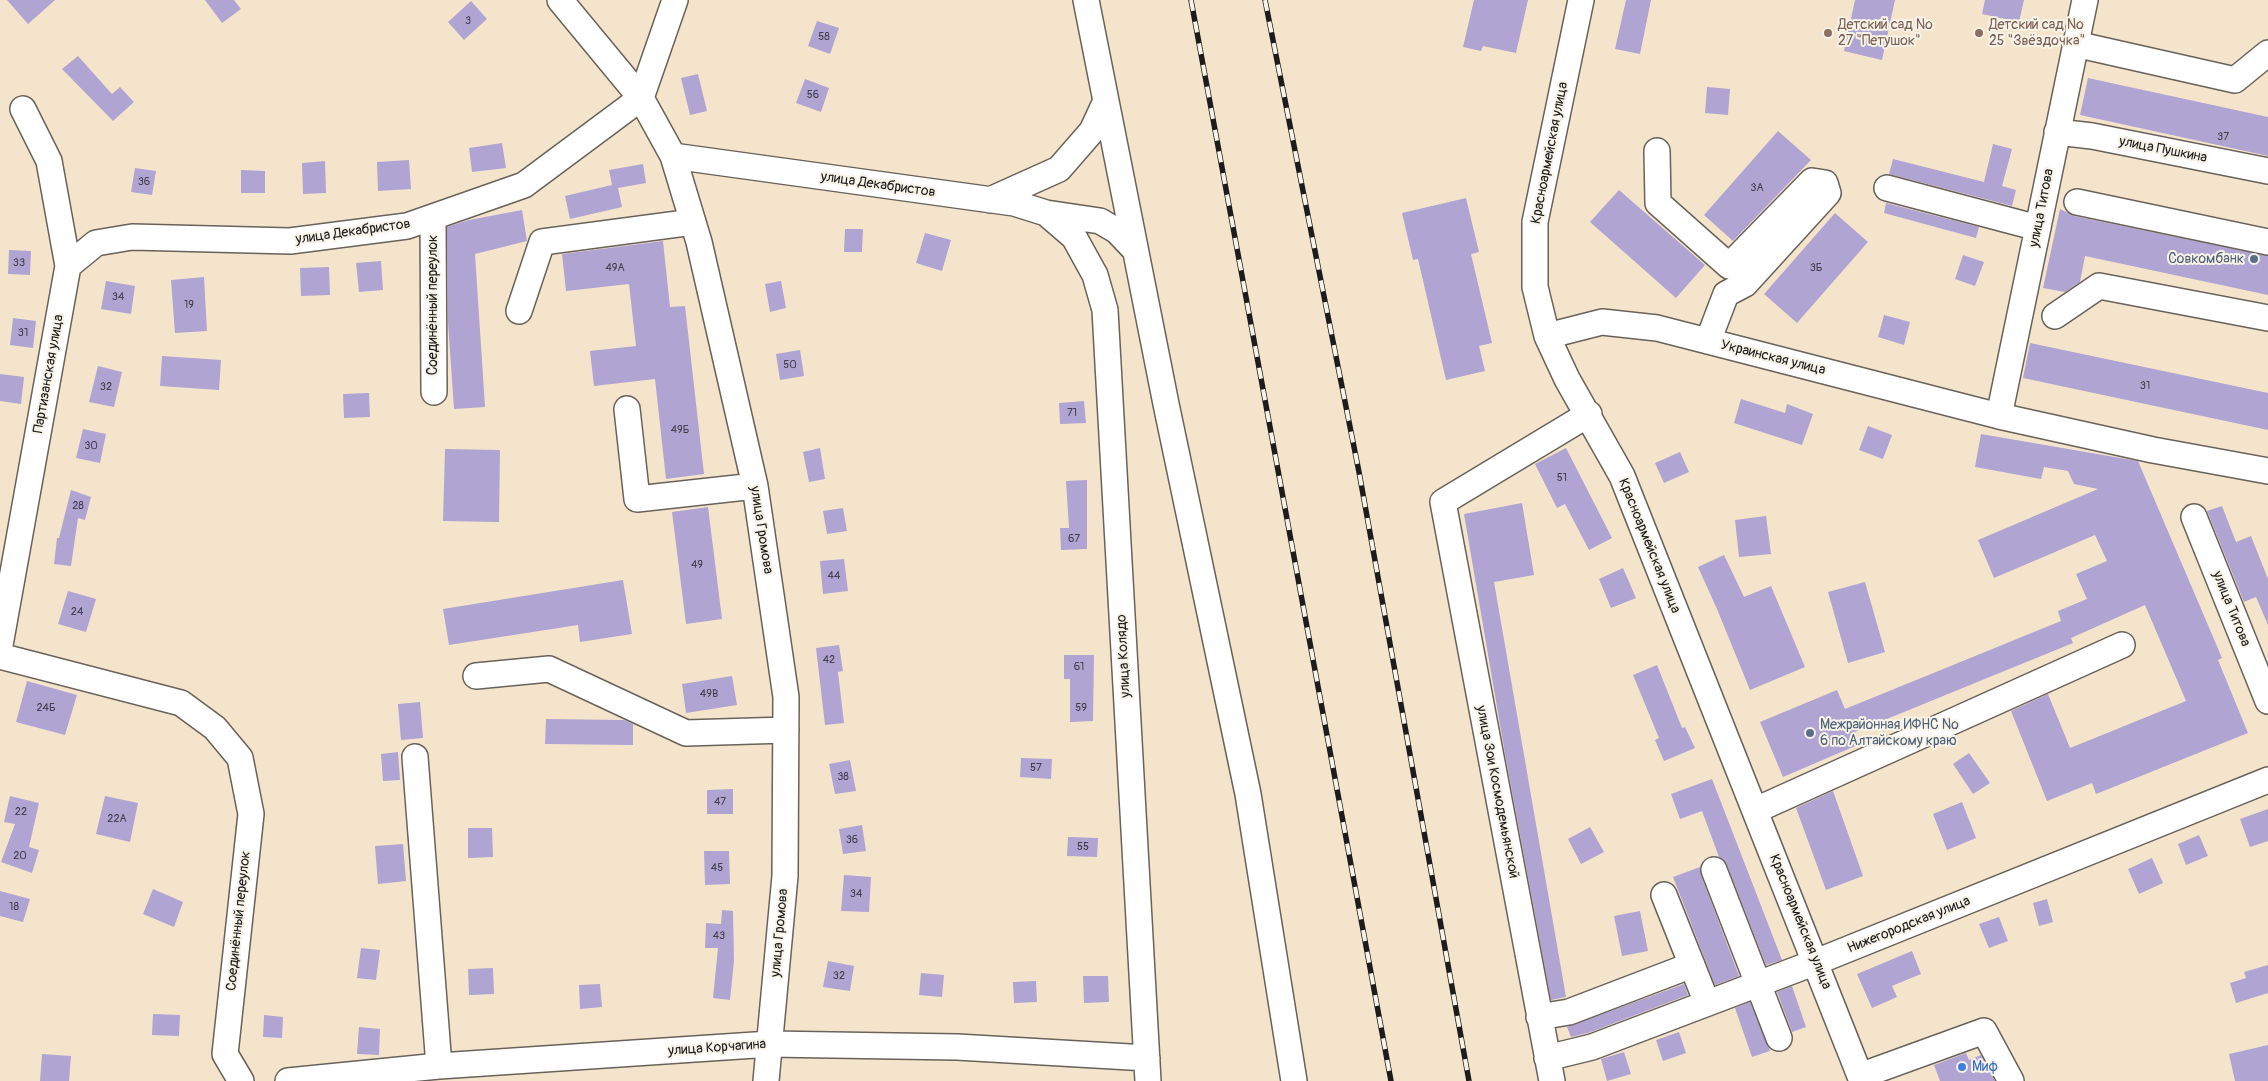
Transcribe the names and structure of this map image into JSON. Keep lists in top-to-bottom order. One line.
{"streets":{"street":["улица Пушкина","Красноармейская улица","улица Декабристов","улица Титова","Соединённый переулок","Украинская улица","Партизанская улица","улица Громова","улица Колядо","улица Зои Космодемьянской","Нижегородская улица","улица Корчагина"]},"crossings":[["улица Пушкина","улица Титова"],["Красноармейская улица","Украинская улица"],["Красноармейская улица","улица Зои Космодемьянской"],["Красноармейская улица","Нижегородская улица"],["улица Декабристов","Соединённый переулок"],["улица Декабристов","Партизанская улица"],["улица Декабристов","улица Громова"],["улица Декабристов","улица Колядо"],["улица Титова","Украинская улица"],["улица Громова","улица Корчагина"],["улица Колядо","улица Корчагина"],["улица Зои Космодемьянской","Нижегородская улица"]],"places":["Детский сад № 27 \"Петушок\"","Детский сад № 25 \"Звёздочка\"","Совкомбанк","Межрайонная ИФНС № 6 по Алтайскому краю","Миф"],"house_numbers":["3","58","56","37","36","3А","33","49А","3Б","34","19","31","50","31","32","71","49Б","30","51","28","67","49","44","24","42","61","49В","24Б","59","57","38","47","22","22А","36","55","20","45","34","18","43","32"]}
